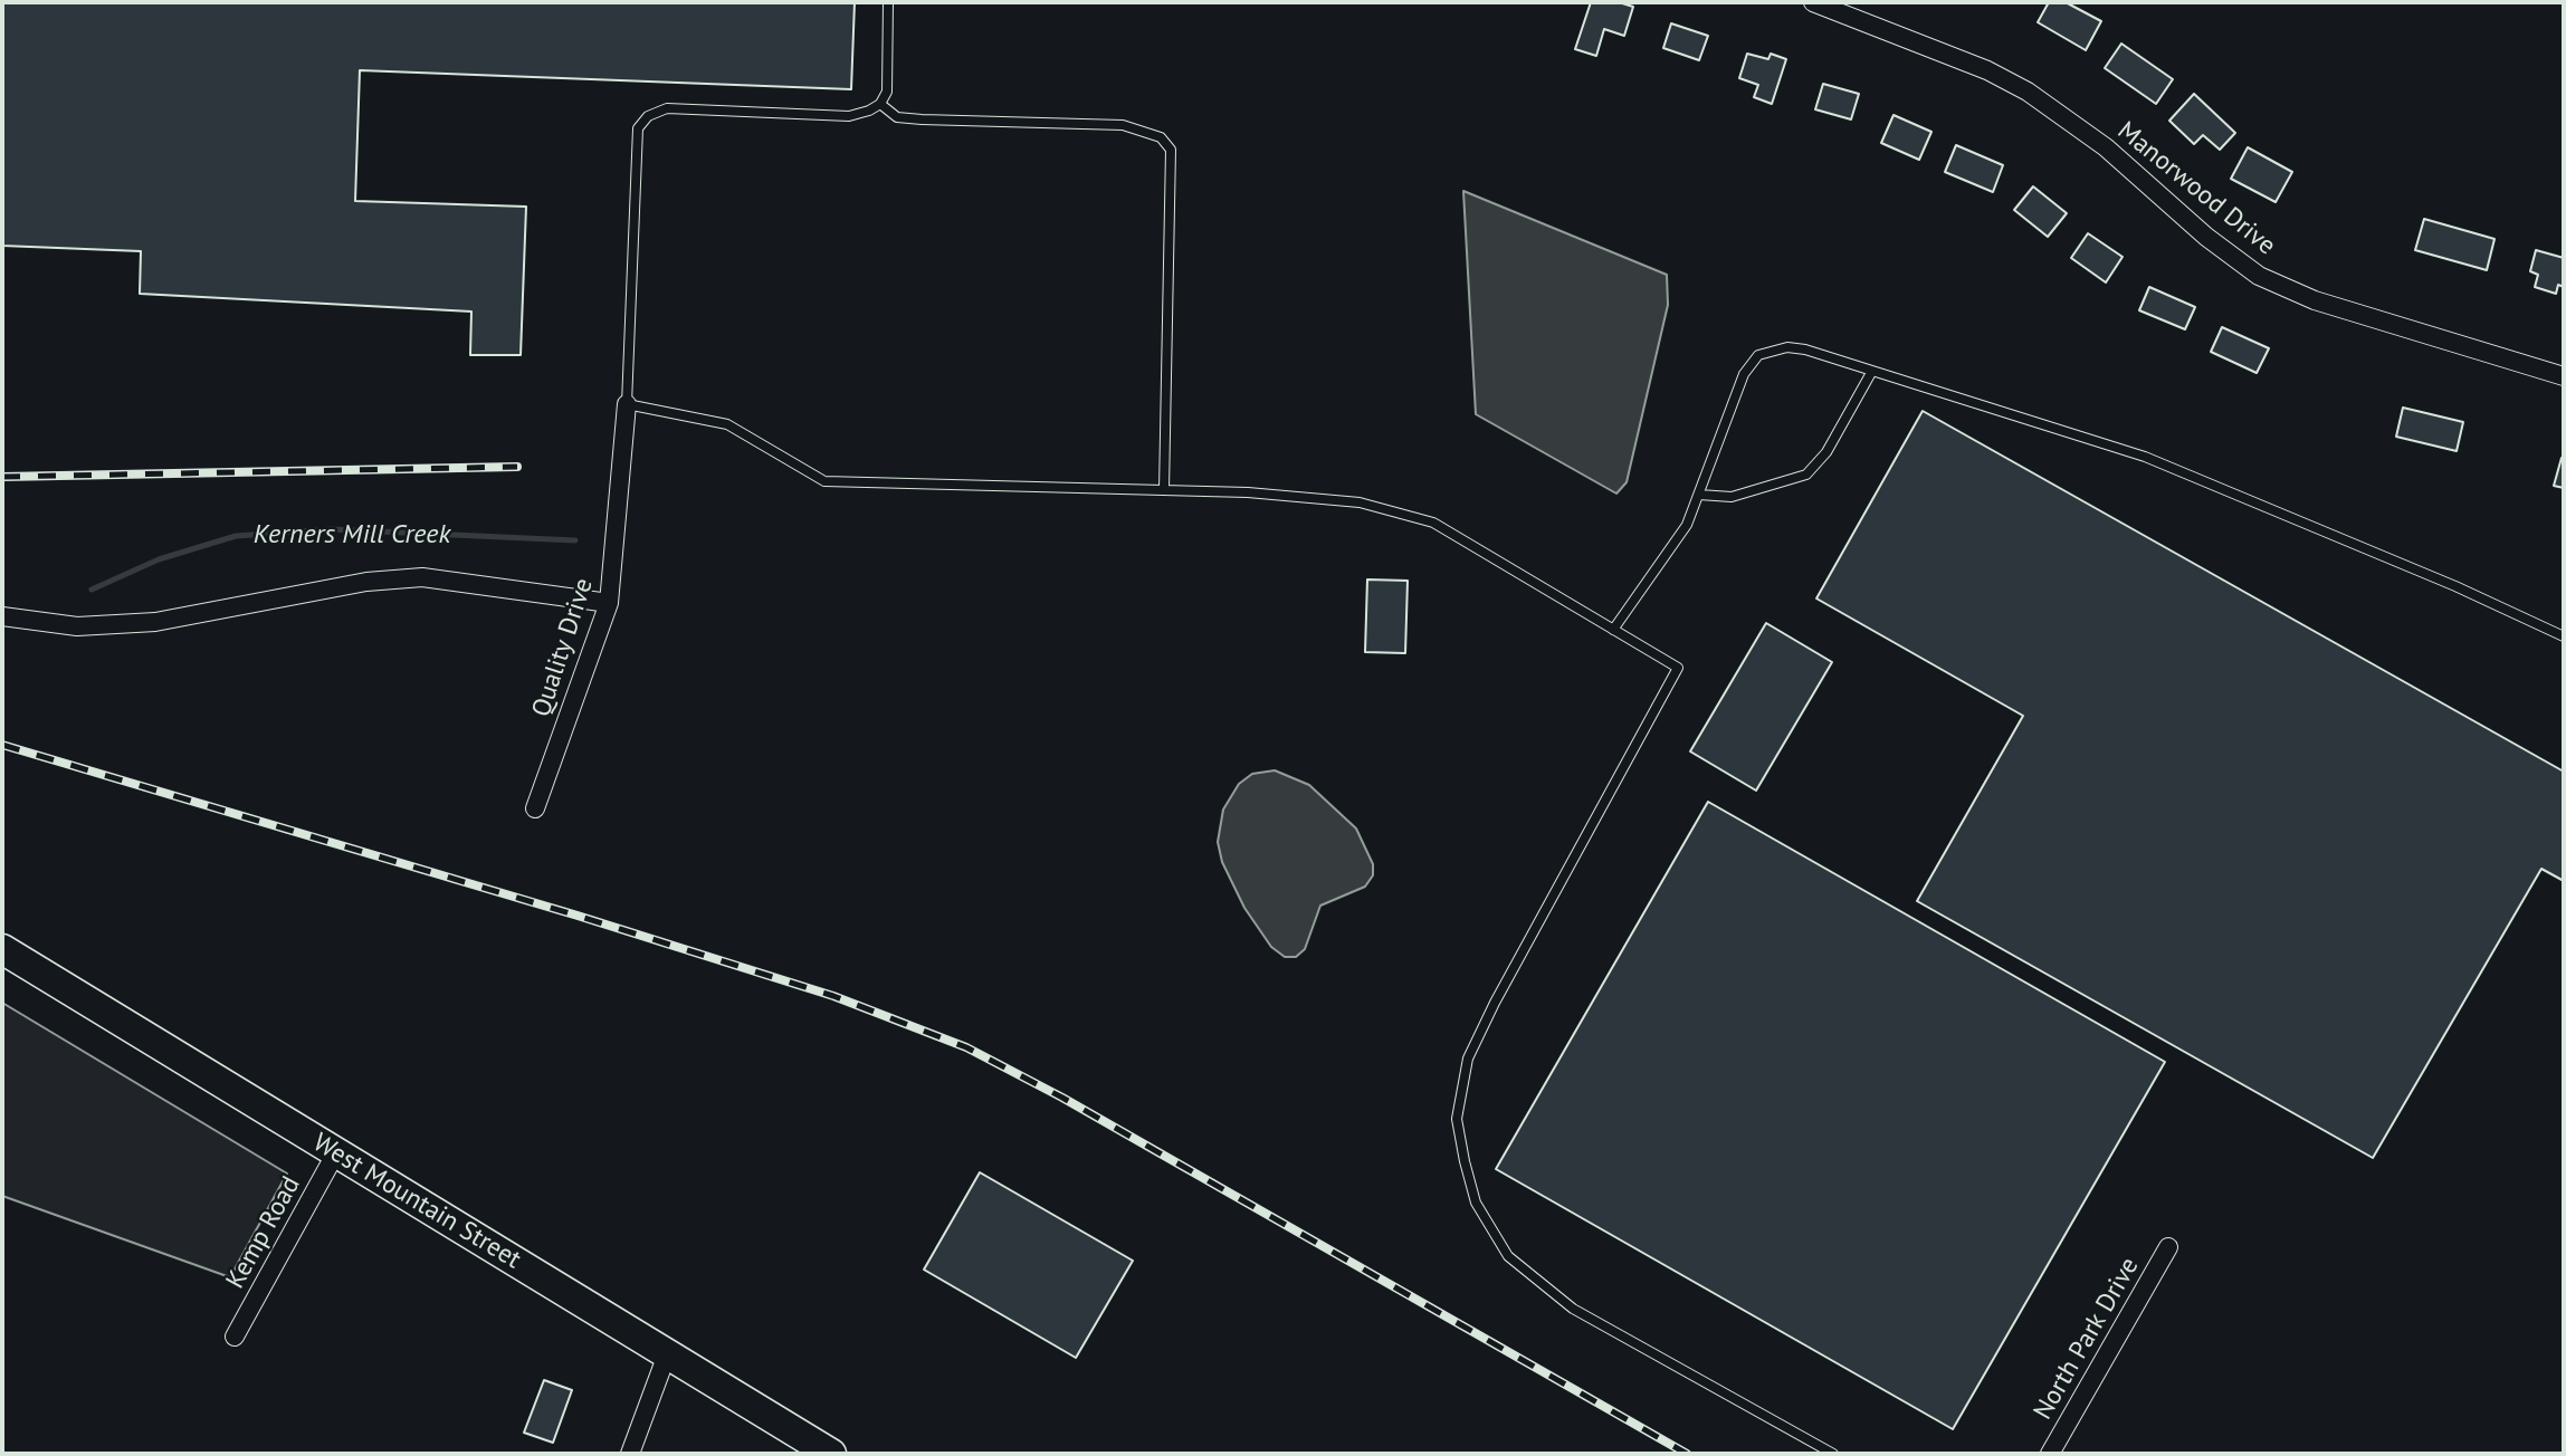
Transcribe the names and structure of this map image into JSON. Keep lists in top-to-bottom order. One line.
{"streets":{"main road":["West Mountain Street"],"street":["Manorwood Drive","Quality Drive","Kemp Road","North Park Drive"]},"crossings":[["West Mountain Street","Kemp Road"]],"water":["Kerners Mill Creek"]}
